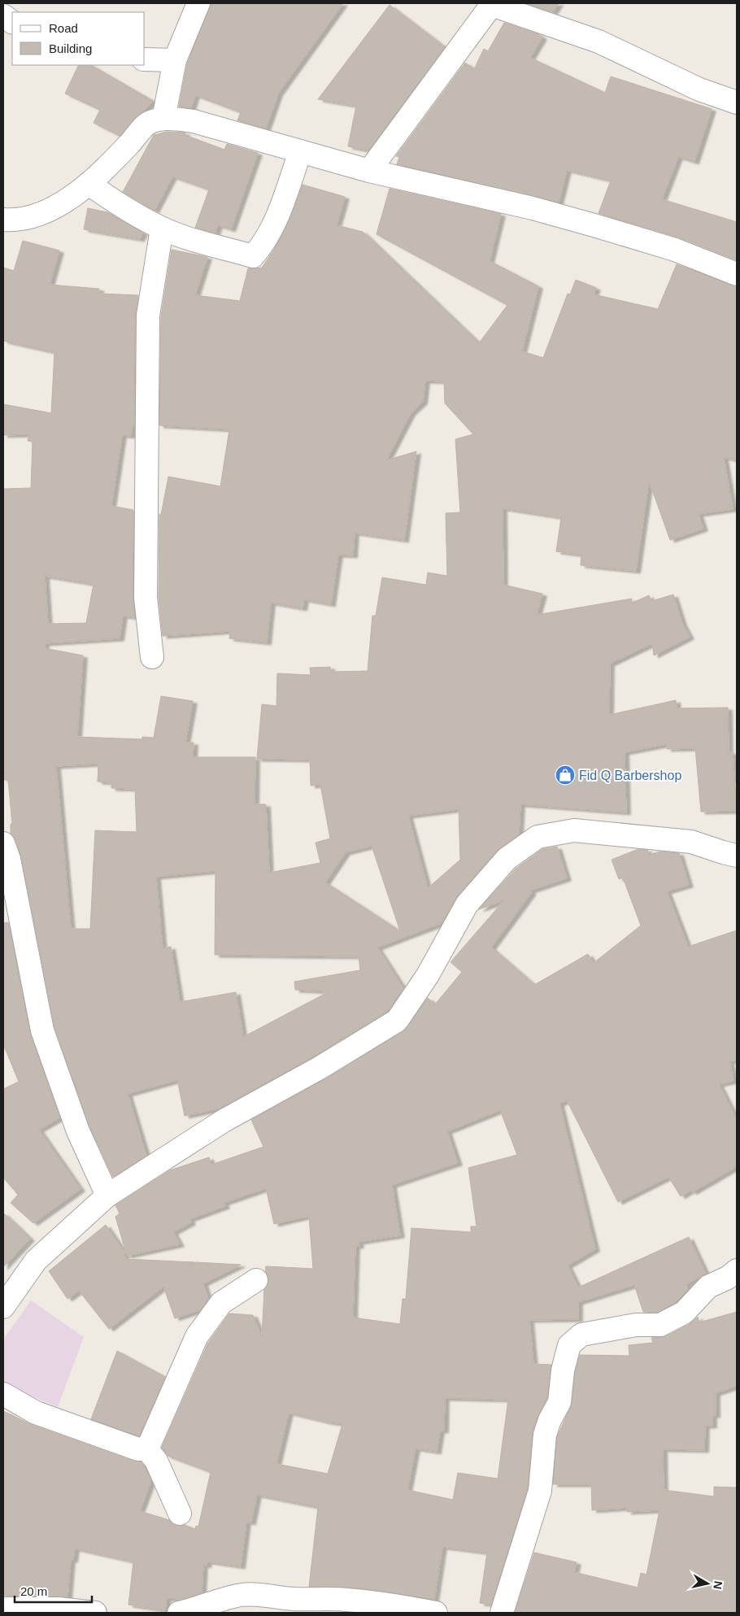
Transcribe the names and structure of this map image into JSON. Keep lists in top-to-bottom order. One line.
{"places":{"shop":["Fid Q Barbershop"]},"legend":["Road","Building"],"scale_bar":"20 m","north":"right"}
